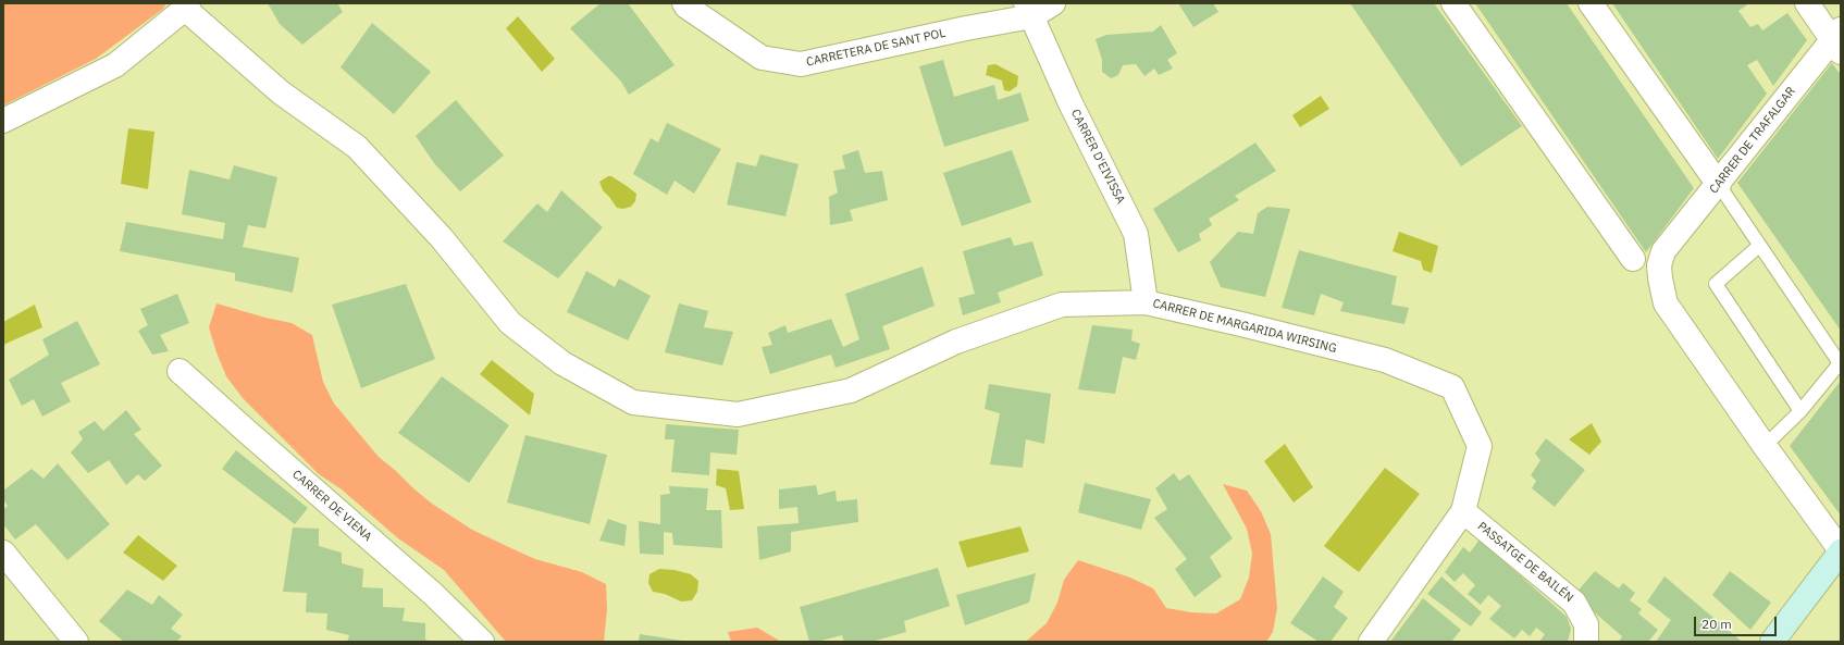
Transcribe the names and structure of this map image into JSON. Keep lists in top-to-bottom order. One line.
{"streets":{"street":["CARRETERA DE SANT POL","CARRER DE TRAFALGAR","CARRER D'EIVISSA","CARRER DE MARGARIDA WIRSING","CARRER DE VIENA","PASSATGE DE BAILÉN"]},"crossings":[["CARRETERA DE SANT POL","CARRER D'EIVISSA"],["CARRER D'EIVISSA","CARRER DE MARGARIDA WIRSING"],["CARRER DE MARGARIDA WIRSING","PASSATGE DE BAILÉN"]],"scale_bar":"20 m"}
